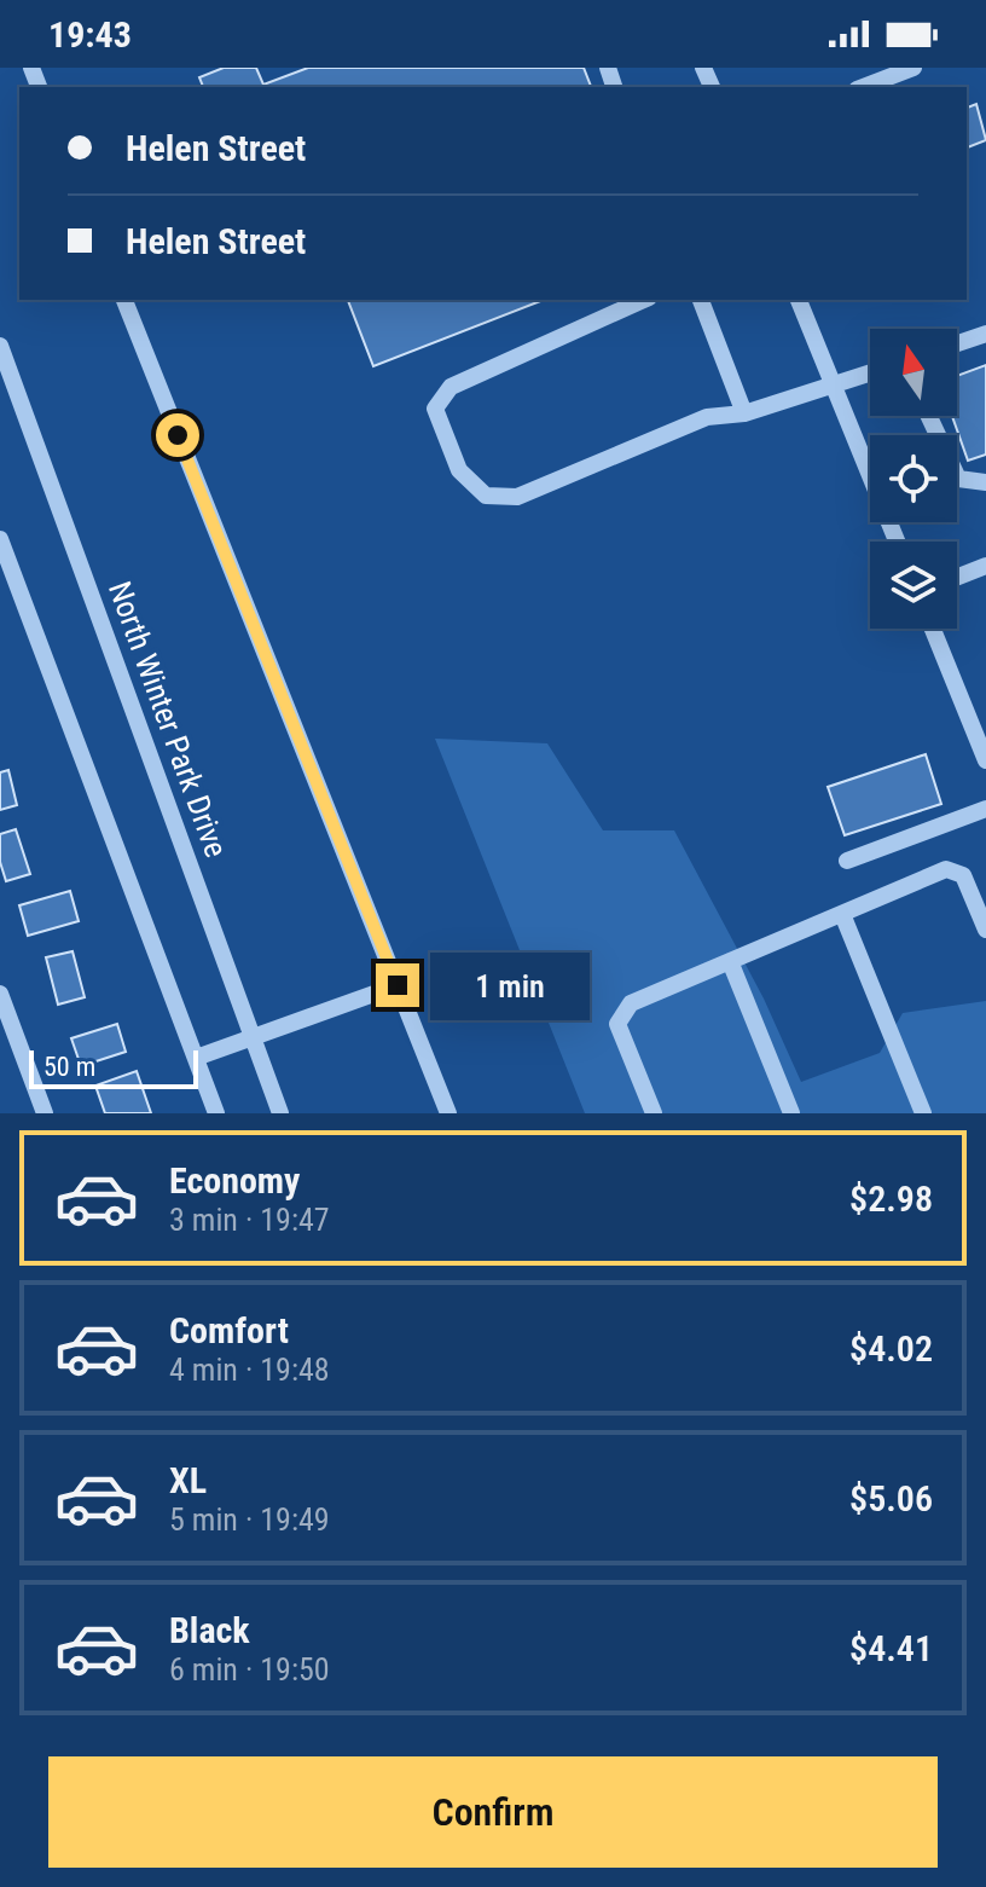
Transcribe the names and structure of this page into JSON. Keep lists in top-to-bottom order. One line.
{"streets":{"street":["North Winter Park Drive"]},"scale_bar":"50 m","north":"top","page":{"status":"19:43","banner":["Helen Street","Helen Street"],"bubble":"1 min","scale":"50 m","list":[{"name":"Economy","note":"3 min · 19:47","value":"$2.98"},{"name":"Comfort","note":"4 min · 19:48","value":"$4.02"},{"name":"XL","note":"5 min · 19:49","value":"$5.06"},{"name":"Black","note":"6 min · 19:50","value":"$4.41"}],"buttons":"Confirm"}}
